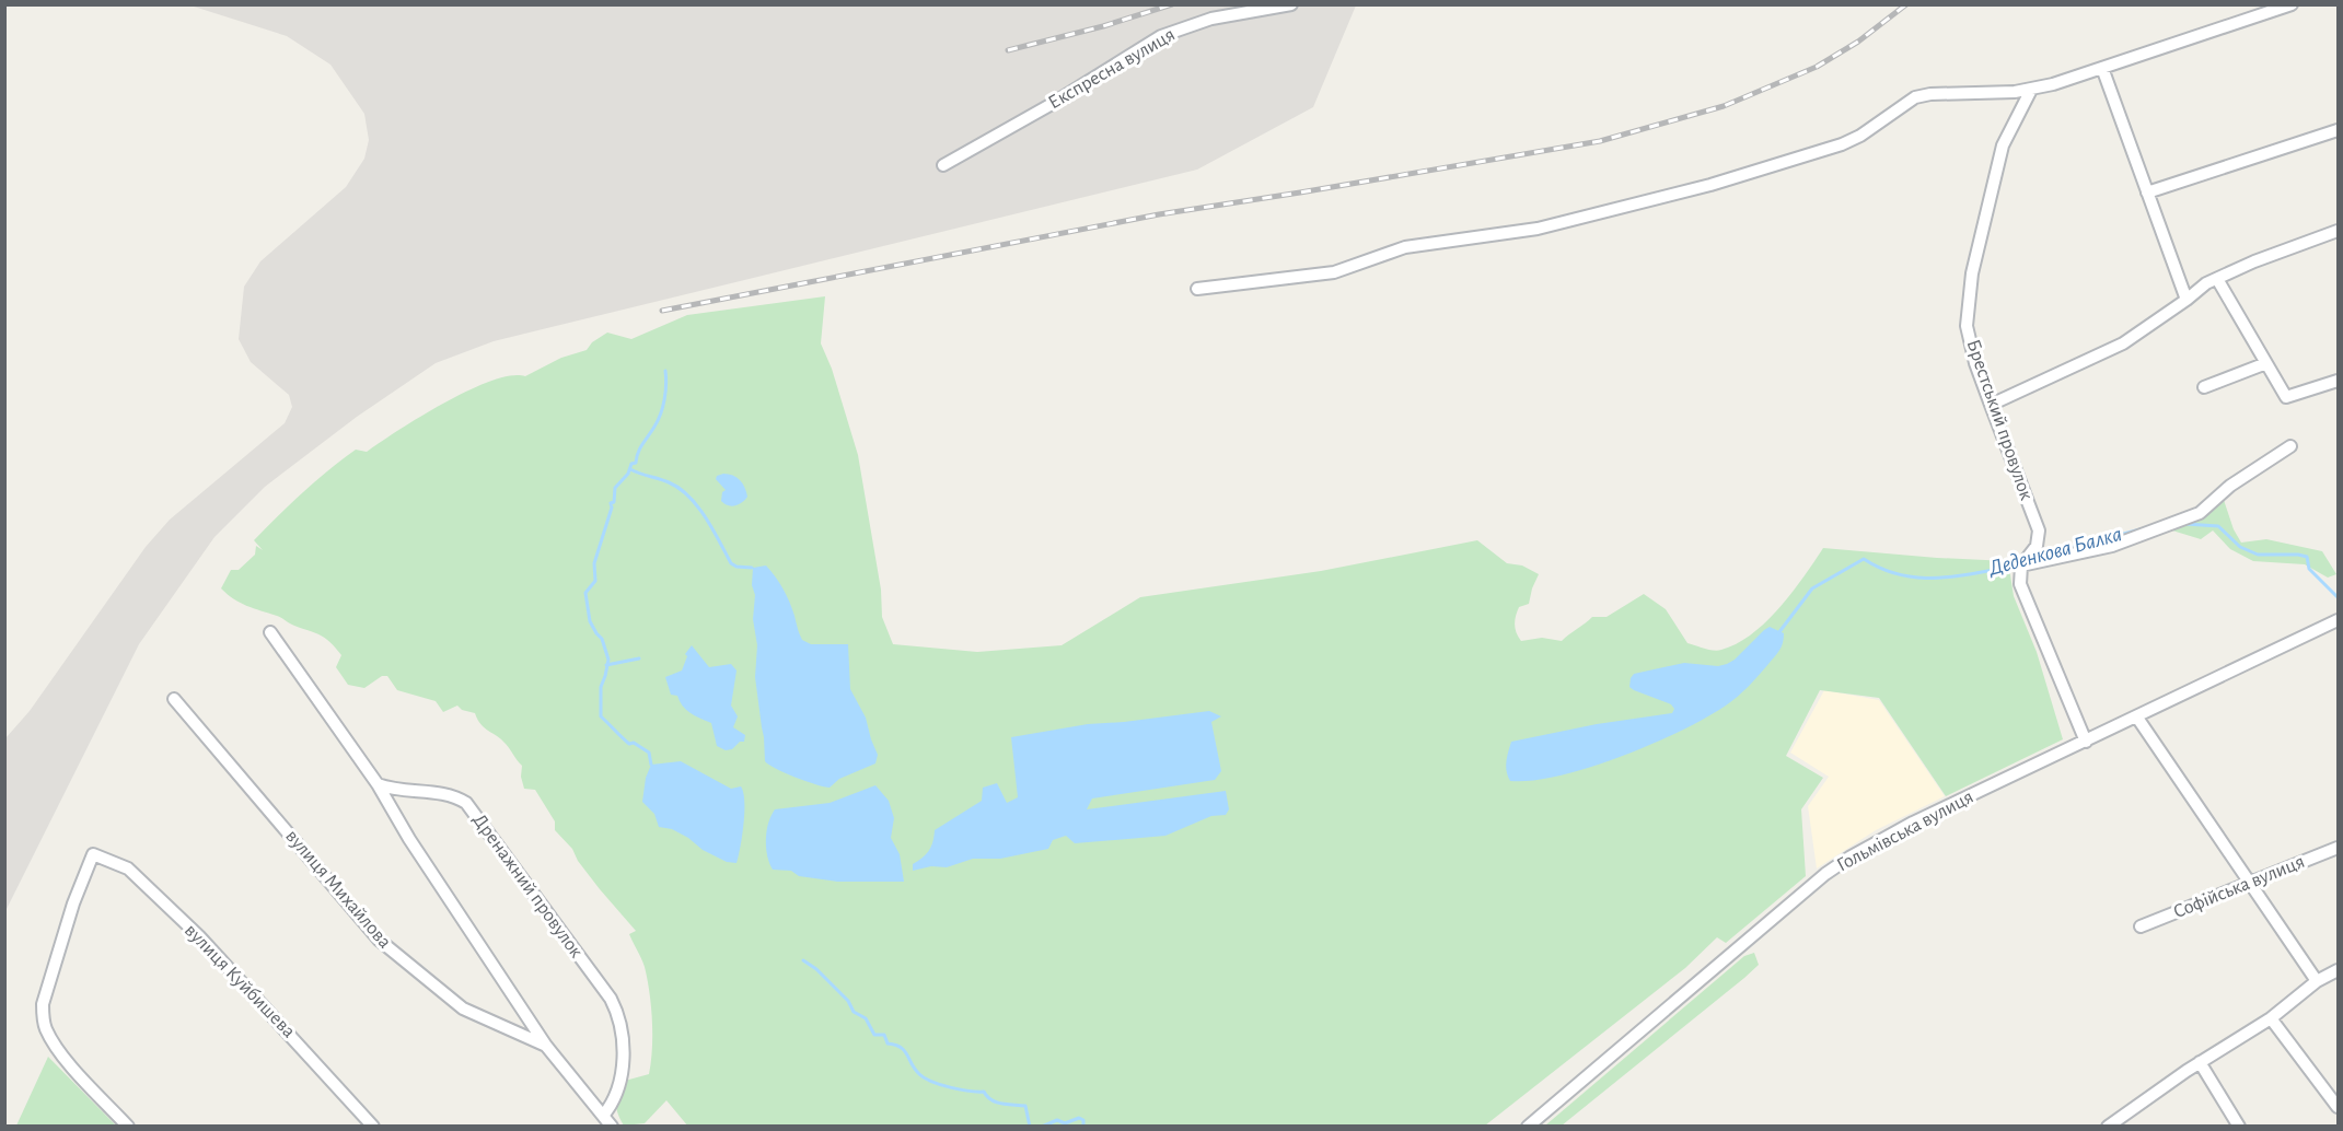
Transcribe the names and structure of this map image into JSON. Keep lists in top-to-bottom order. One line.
{"streets":{"street":["Експресна вулиця","Брестський провулок","Гольмівська вулиця","Дренажний провулок","Софійська вулиця","вулиця Михайлова","вулиця Куйбишева"]},"crossings":[["Дренажний провулок","вулиця Михайлова"]],"water":["Деденкова Балка"]}
